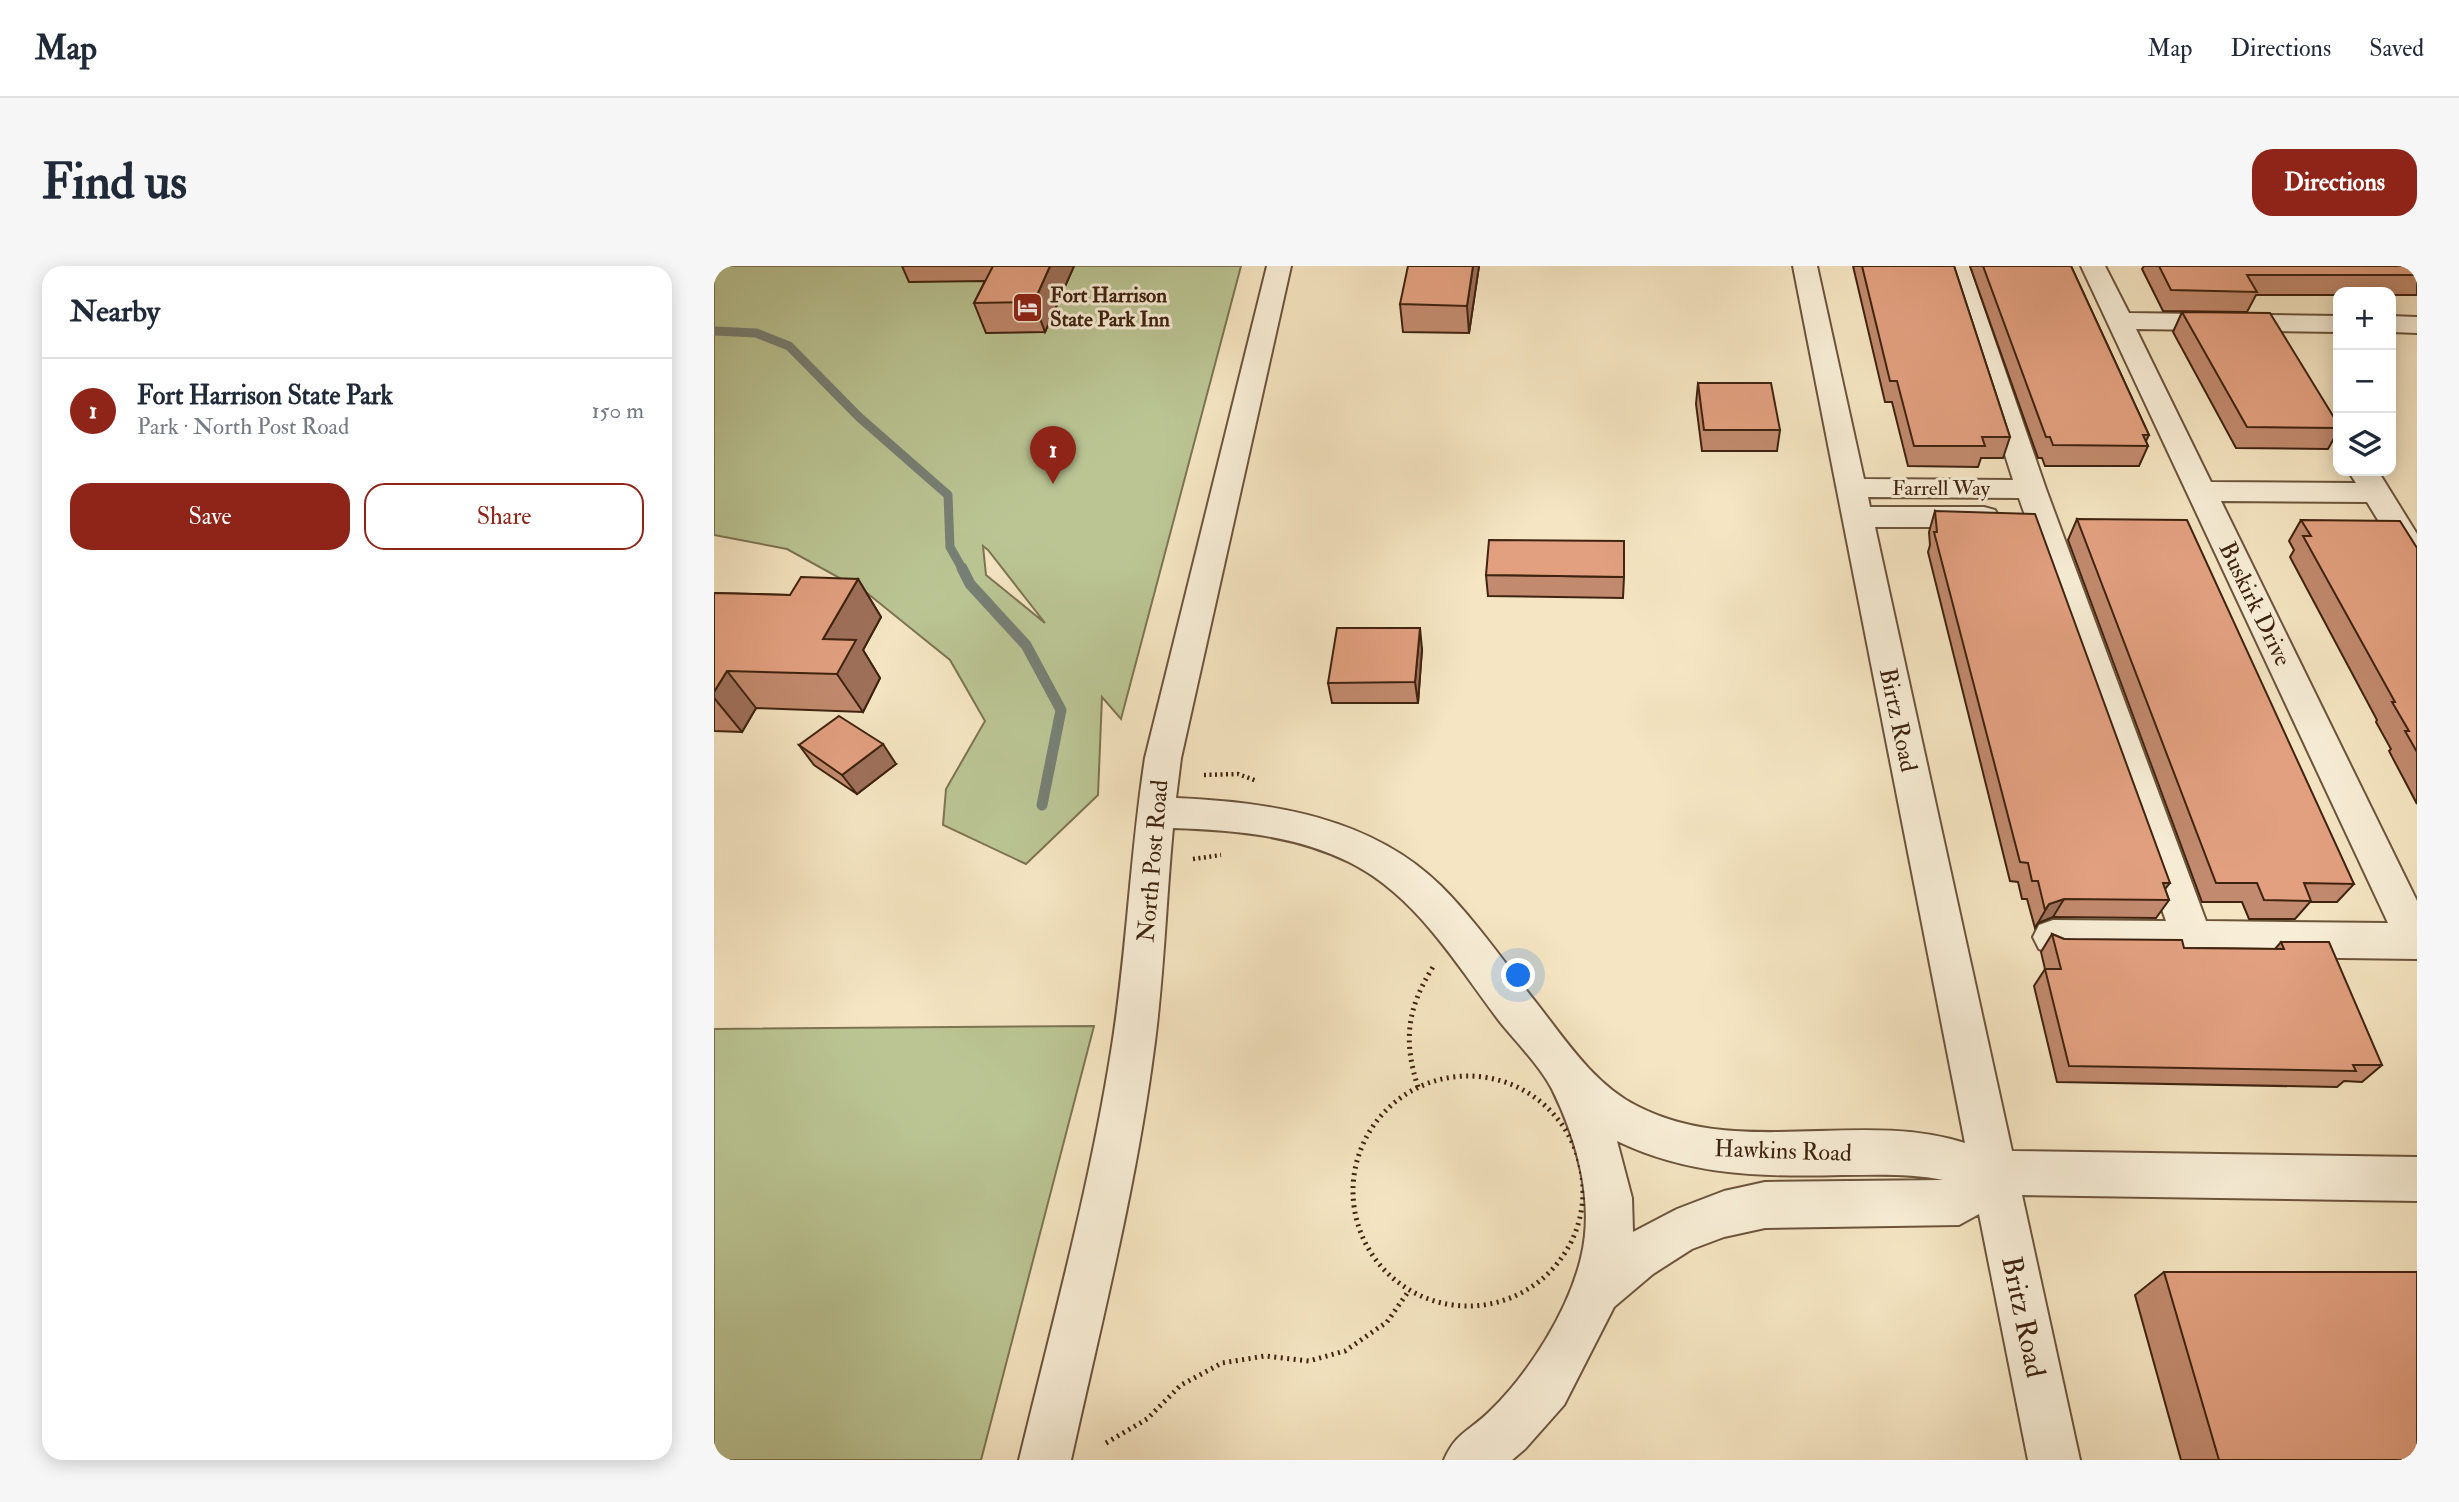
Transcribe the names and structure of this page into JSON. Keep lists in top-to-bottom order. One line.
{"streets":{"street":["Farrell Way","Buskirk Drive","Birtz Road","North Post Road","Hawkins Road","Britz Road"]},"crossings":[["Farrell Way","Birtz Road"],["Birtz Road","Hawkins Road"],["Birtz Road","Britz Road"],["North Post Road","Hawkins Road"],["Hawkins Road","Britz Road"]],"places":{"hotel":["Fort Harrison State Park Inn"]},"page":{"header":"Map","nav":["Map","Directions","Saved"],"buttons":["Directions",["Save","Share"]],"title":"Find us","heading":"Nearby","map_buttons":["+","−"],"list":[{"mark":"1","name":"Fort Harrison State Park","note":"Park · North Post Road","value":"150 m"}],"pins":"1"}}
